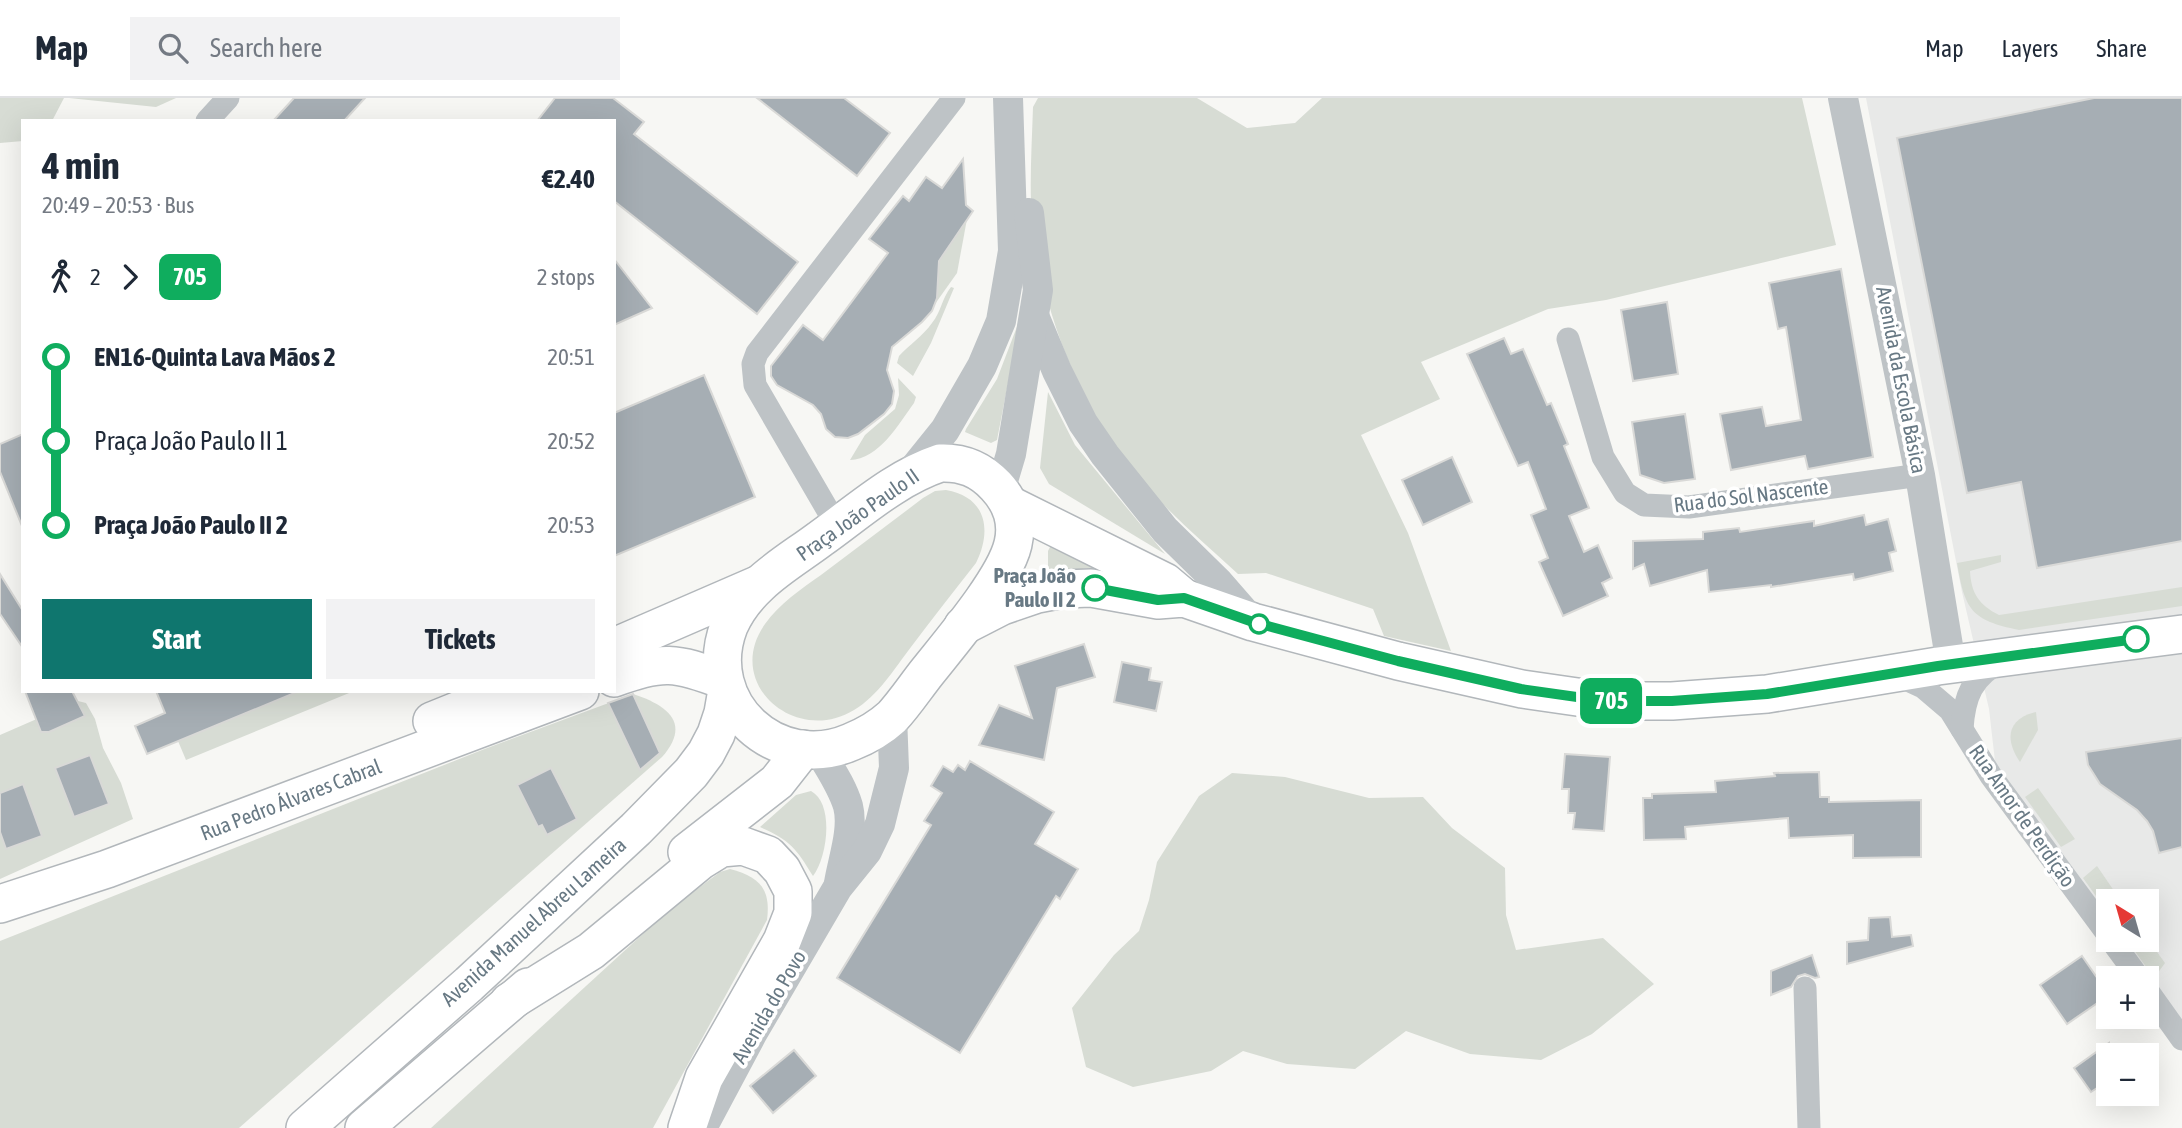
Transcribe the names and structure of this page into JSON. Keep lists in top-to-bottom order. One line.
{"streets":{"main road":["Praça João Paulo II","Rua Pedro Álvares Cabral","Avenida Manuel Abreu Lameira"],"street":["Avenida da Escola Básica","Rua do Sol Nascente","Rua Amor de Perdição","Avenida do Povo"]},"crossings":[["Avenida da Escola Básica","Rua do Sol Nascente"],["Avenida da Escola Básica","Rua Amor de Perdição"],["Praça João Paulo II","Avenida Manuel Abreu Lameira"],["Avenida Manuel Abreu Lameira","Avenida do Povo"]],"places":["Praça João Paulo II 2"],"lines":["bus line 705"],"north":"top left","page":{"header":"Map","search":"Search here","nav":["Map","Layers","Share"],"on_map":"705","heading":["4 min","20:49 – 20:53 · Bus","€2.40"],"legs":["2","705","2 stops"],"list":[{"name":"EN16-Quinta Lava Mãos 2","value":"20:51"},{"name":"Praça João Paulo II 1","value":"20:52"},{"name":"Praça João Paulo II 2","value":"20:53"}],"buttons":["Start","Tickets"],"map_buttons":["+","−"]}}
